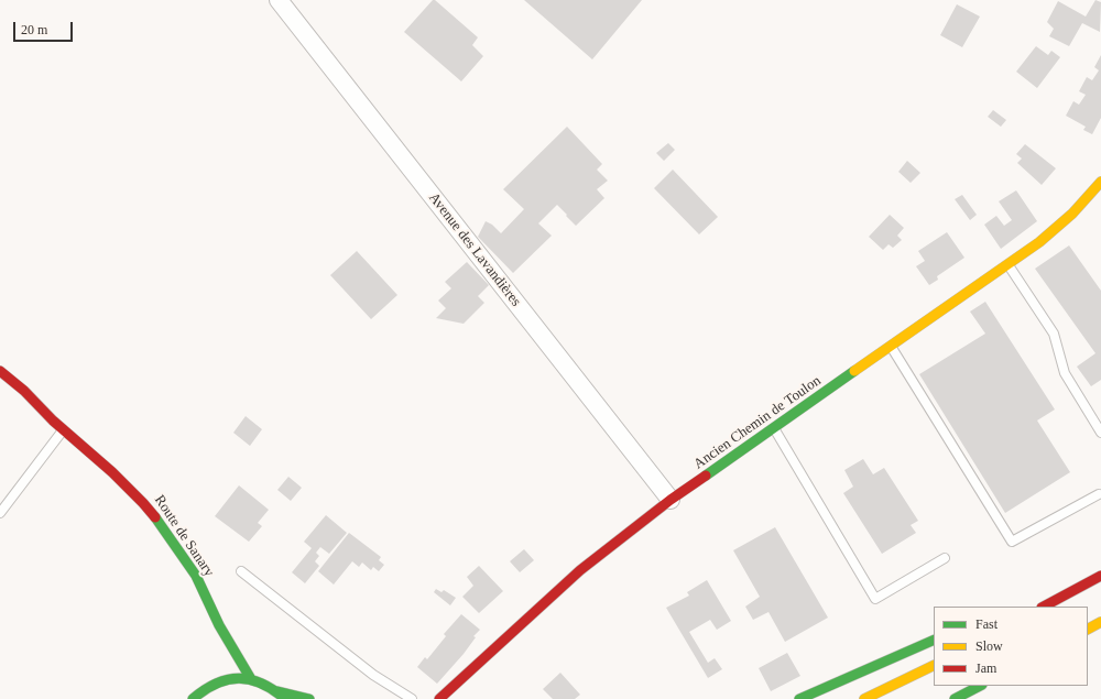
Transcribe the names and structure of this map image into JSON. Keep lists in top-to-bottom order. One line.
{"streets":{"main road":["Ancien Chemin de Toulon","Route de Sanary"],"street":["Avenue des Lavandières"]},"crossings":[["Avenue des Lavandières","Ancien Chemin de Toulon"]],"legend":["Fast","Slow","Jam"],"scale_bar":"20 m"}
